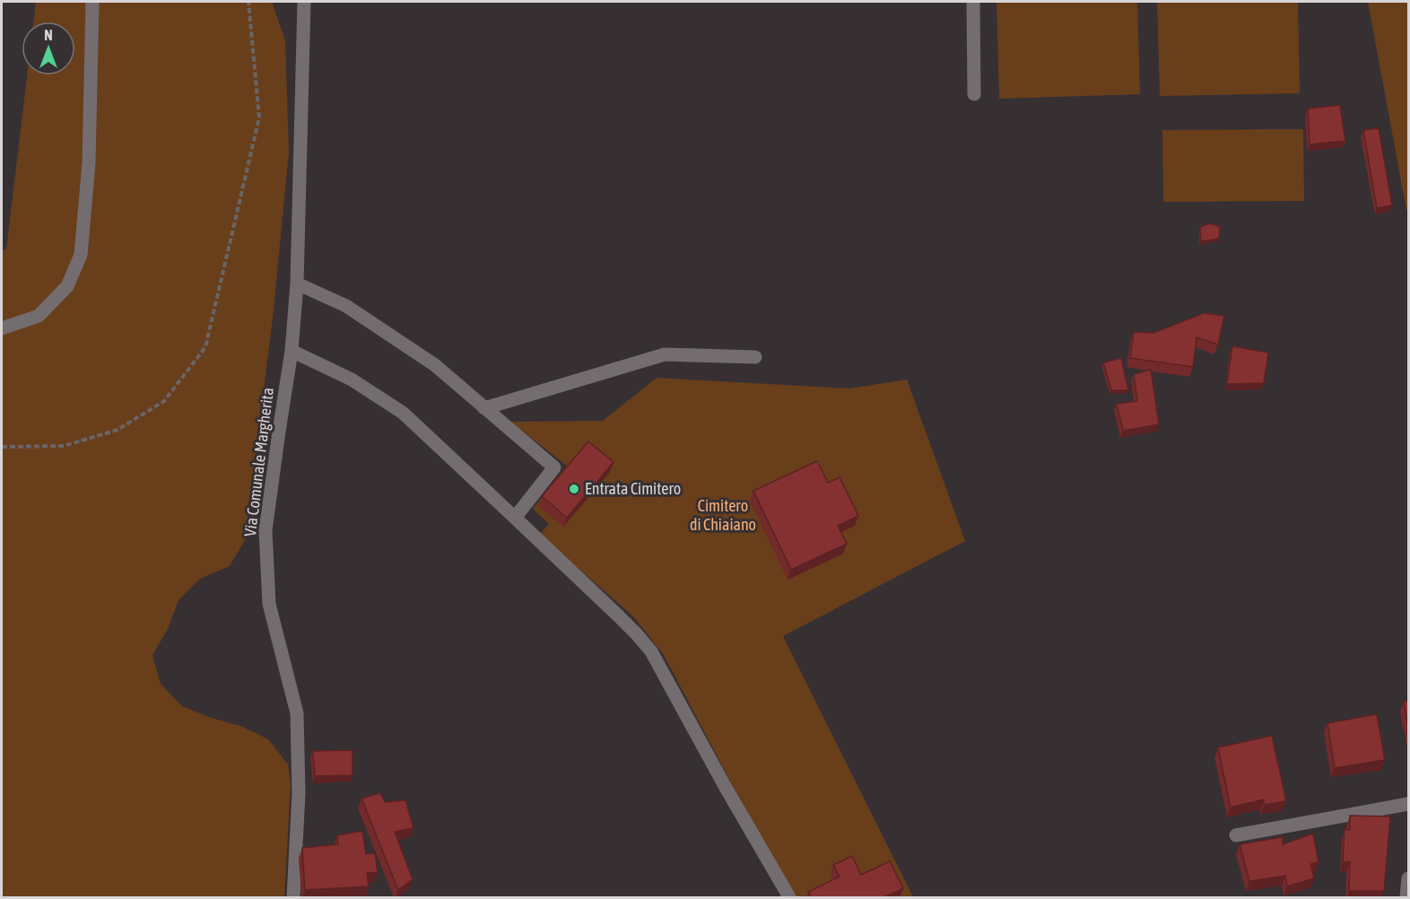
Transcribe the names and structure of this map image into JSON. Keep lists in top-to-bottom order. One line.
{"streets":{"street":["Via Comunale Margherita"]},"parks":["Cimitero di Chiaiano"],"places":["Entrata Cimitero"],"north":"top"}
